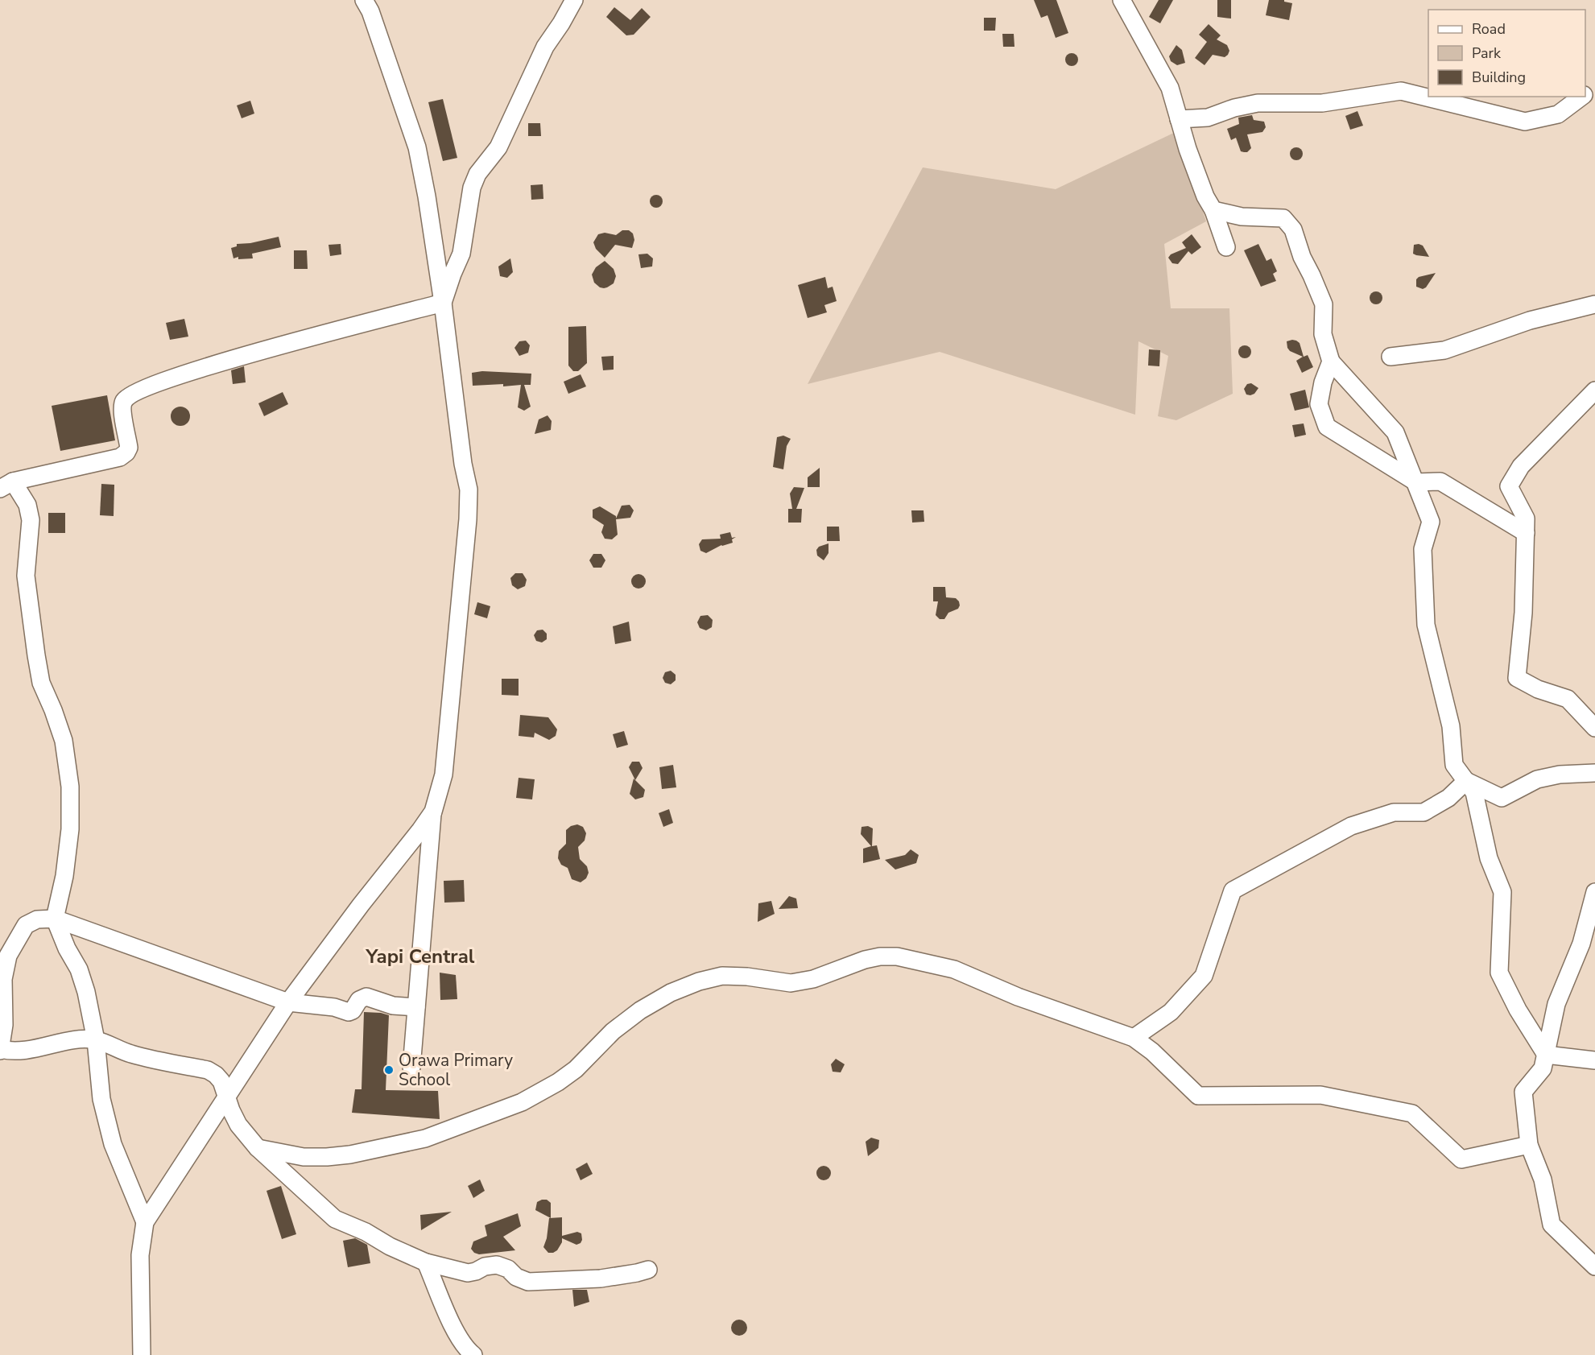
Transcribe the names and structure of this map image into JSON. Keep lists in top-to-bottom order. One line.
{"districts":["Yapi Central"],"places":["Orawa Primary School"],"legend":["Road","Park","Building"]}
